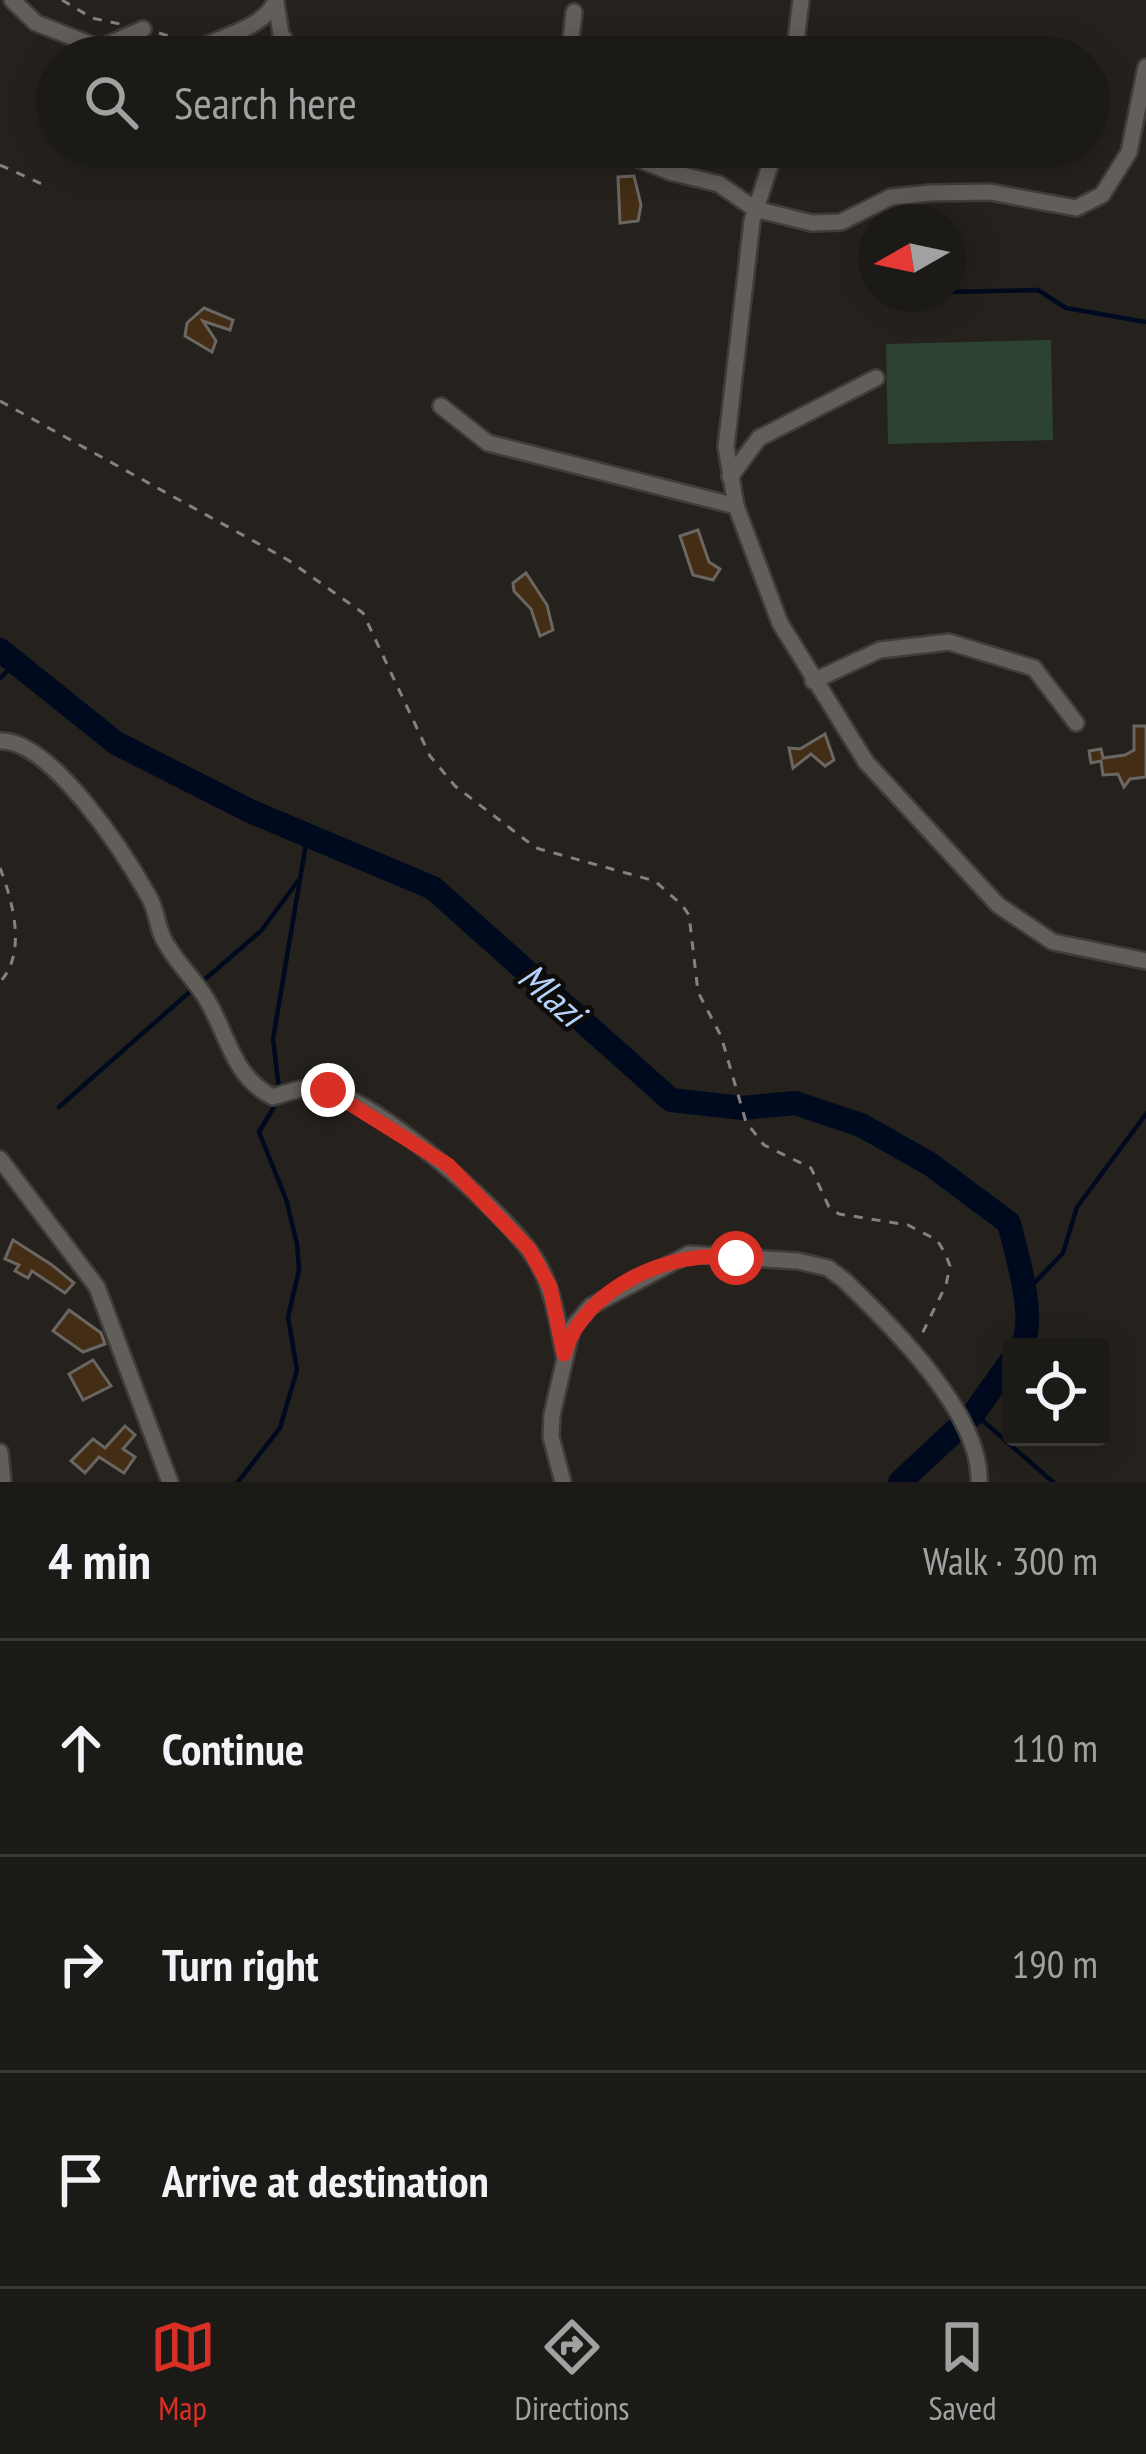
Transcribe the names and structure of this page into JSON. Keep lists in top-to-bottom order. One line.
{"water":["Mlazi"],"north":"left","page":{"search":"Search here","heading":["4 min","Walk · 300 m"],"list":[["Continue","110 m"],["Turn right","190 m"],"Arrive at destination"],"nav":["Map","Directions","Saved"]}}
